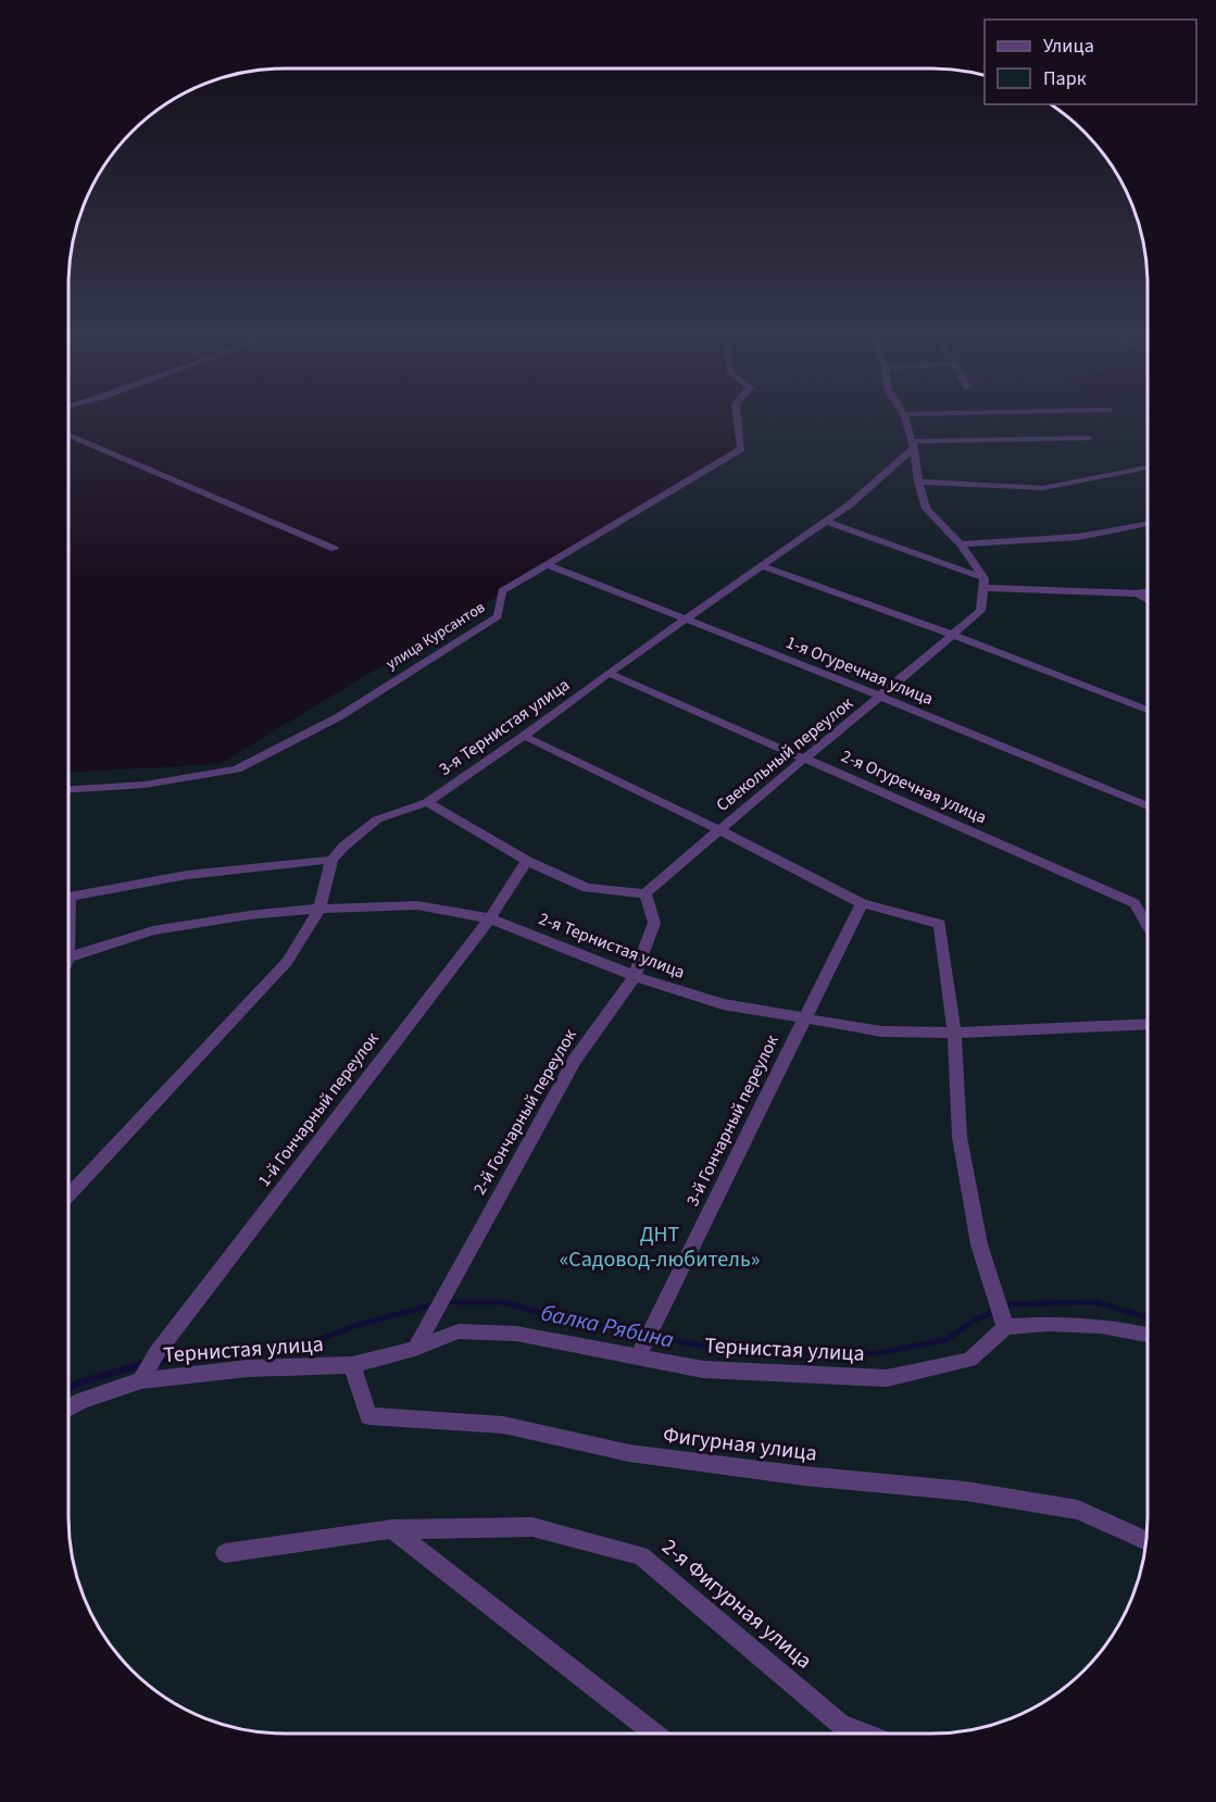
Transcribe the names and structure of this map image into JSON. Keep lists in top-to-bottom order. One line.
{"streets":{"street":["улица Курсантов","1-я Огуречная улица","3-я Тернистая улица","Свекольный переулок","2-я Огуречная улица","2-я Тернистая улица","1-й Гончарный переулок","2-й Гончарный переулок","3-й Гончарный переулок","Тернистая улица","Фигурная улица","2-я Фигурная улица"]},"crossings":[["улица Курсантов","1-я Огуречная улица"],["1-я Огуречная улица","3-я Тернистая улица"],["1-я Огуречная улица","Свекольный переулок"],["3-я Тернистая улица","2-я Огуречная улица"],["Свекольный переулок","2-я Огуречная улица"],["Свекольный переулок","2-й Гончарный переулок"],["2-я Тернистая улица","1-й Гончарный переулок"],["2-я Тернистая улица","2-й Гончарный переулок"],["2-я Тернистая улица","3-й Гончарный переулок"],["1-й Гончарный переулок","Тернистая улица"],["2-й Гончарный переулок","Тернистая улица"],["3-й Гончарный переулок","Тернистая улица"],["Тернистая улица","Фигурная улица"]],"water":["балка Рябина"],"parks":["ДНТ «Садовод-любитель»"],"legend":["Улица","Парк"]}
